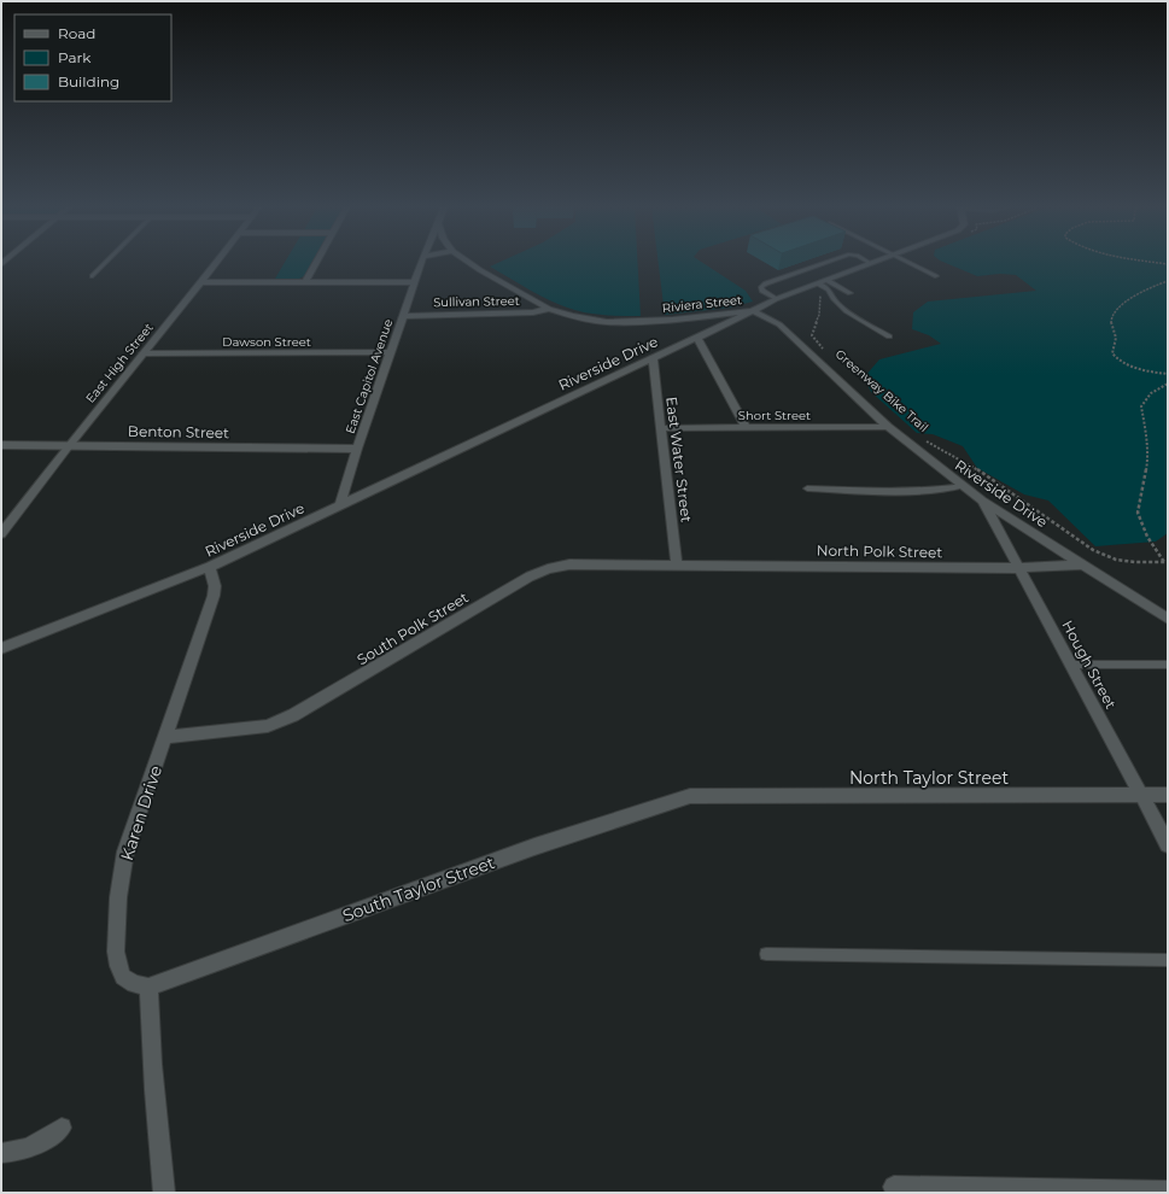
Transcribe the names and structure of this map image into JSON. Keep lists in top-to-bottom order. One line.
{"streets":{"street":["Sullivan Street","Riviera Street","Dawson Street","East High Street","Riverside Drive","East Capitol Avenue","Short Street","Benton Street","East Water Street","North Polk Street","South Polk Street","Hough Street","North Taylor Street","Karen Drive","South Taylor Street"],"path":["Greenway Bike Trail"]},"crossings":[["Sullivan Street","Riviera Street"],["Sullivan Street","East Capitol Avenue"],["Riviera Street","Riverside Drive"],["Dawson Street","East High Street"],["Dawson Street","East Capitol Avenue"],["East High Street","Benton Street"],["Riverside Drive","East Capitol Avenue"],["Riverside Drive","Short Street"],["Riverside Drive","East Water Street"],["Riverside Drive","North Polk Street"],["Riverside Drive","Hough Street"],["Riverside Drive","Karen Drive"],["East Capitol Avenue","Benton Street"],["Short Street","East Water Street"],["East Water Street","North Polk Street"],["East Water Street","South Polk Street"],["North Polk Street","South Polk Street"],["North Polk Street","Hough Street"],["South Polk Street","Karen Drive"],["Hough Street","North Taylor Street"],["North Taylor Street","South Taylor Street"],["Karen Drive","South Taylor Street"]],"legend":["Road","Park","Building"]}
